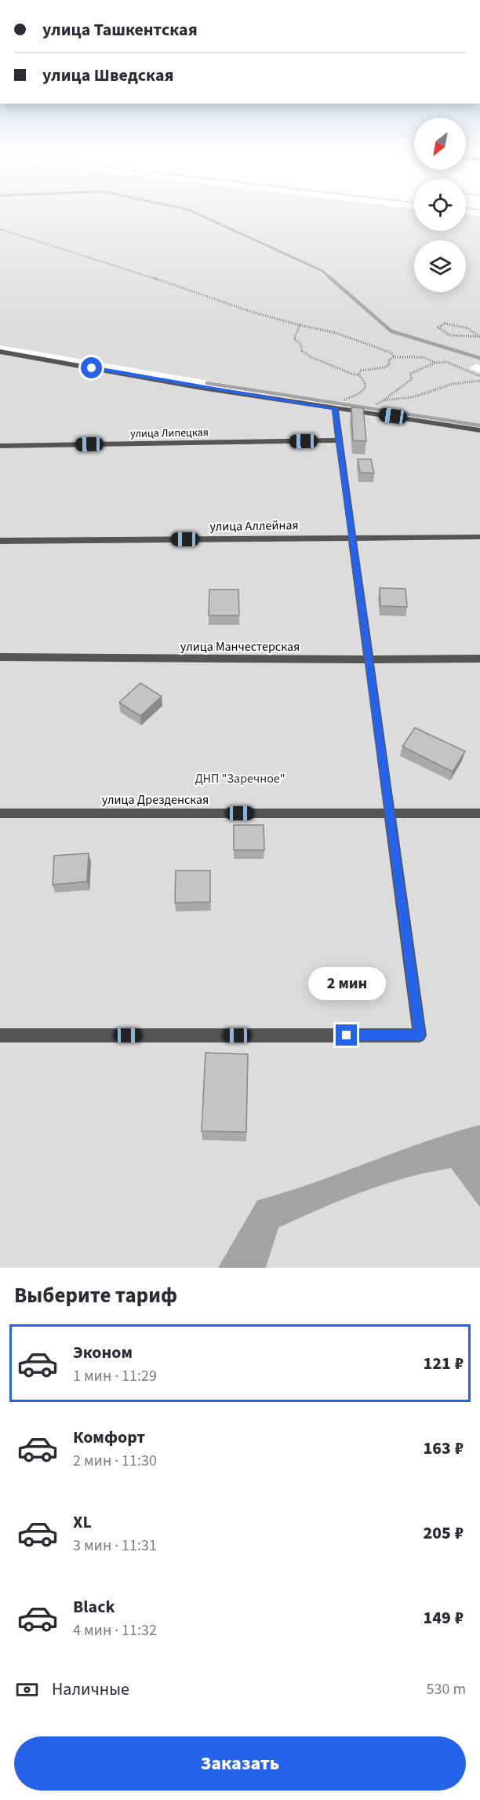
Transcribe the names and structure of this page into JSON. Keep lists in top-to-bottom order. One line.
{"streets":{"street":["улица Липецкая","улица Аллейная","улица Манчестерская","улица Дрезденская"]},"parks":["ДНП \"Заречное\""],"north":"bottom left","page":{"banner":["улица Ташкентская","улица Шведская"],"bubble":"2 мин","heading":"Выберите тариф","list":[{"name":"Эконом","note":"1 мин · 11:29","value":"121 ₽"},{"name":"Комфорт","note":"2 мин · 11:30","value":"163 ₽"},{"name":"XL","note":"3 мин · 11:31","value":"205 ₽"},{"name":"Black","note":"4 мин · 11:32","value":"149 ₽"}],"pay":["Наличные","530 m"],"buttons":"Заказать"}}
